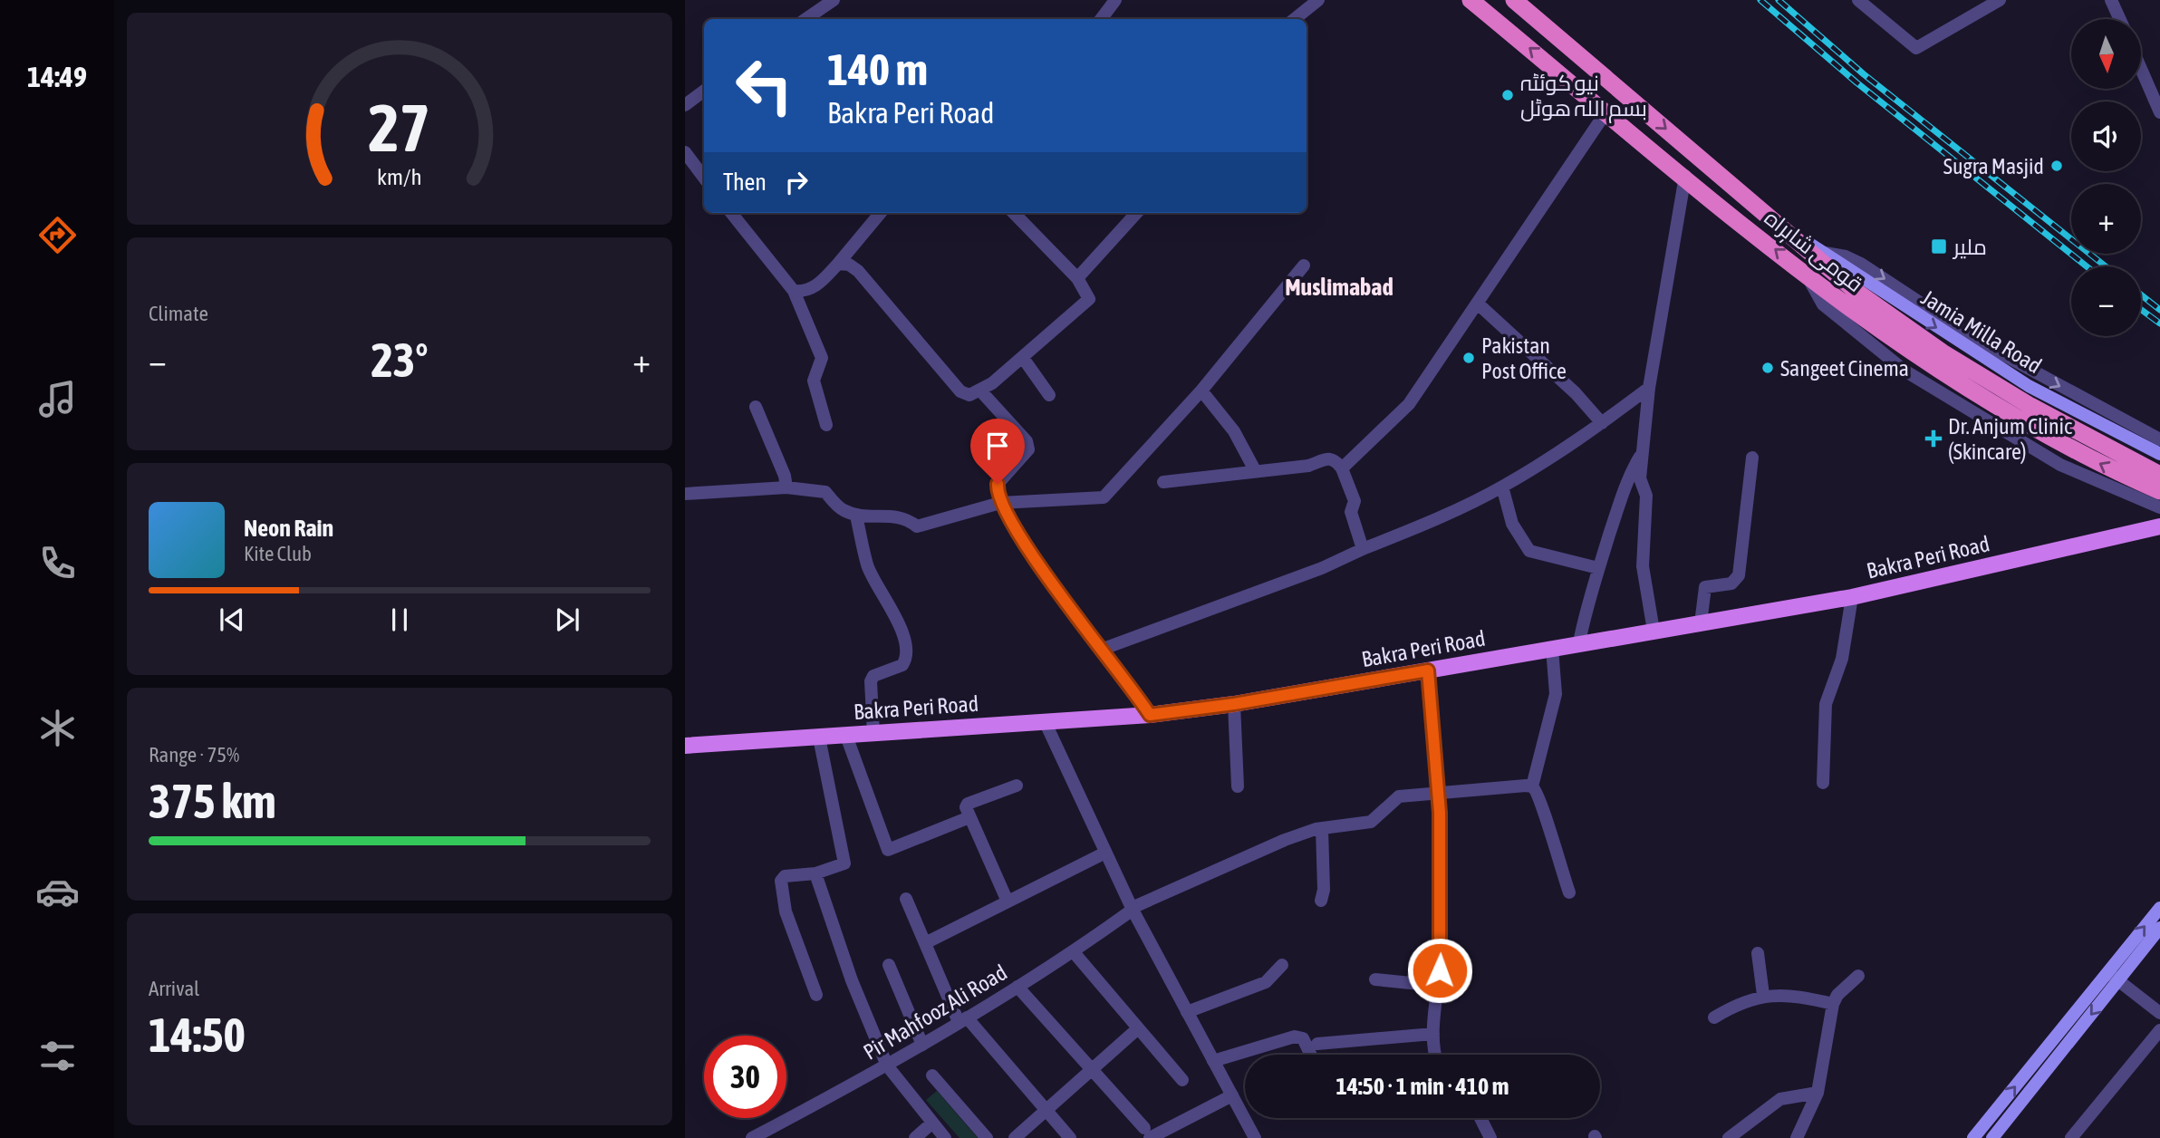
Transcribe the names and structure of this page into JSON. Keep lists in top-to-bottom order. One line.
{"streets":{"highway":["قومی شاہراہ"],"main road":["Jamia Milla Road","Bakra Peri Road"],"street":["Pir Mahfooz Ali Road"]},"crossings":[["قومی شاہراہ","Jamia Milla Road"]],"one_way":["Jamia Milla Road"],"districts":["Muslimabad"],"places":{"other":["نیو کوئٹہ بسم اللہ ھوٹل","Sugra Masjid","Pakistan Post Office","Sangeet Cinema"],"transit":["ملیر"],"health":["Dr. Anjum Clinic (Skincare)"]},"north":"bottom","page":{"tabs":"14:49","map_buttons":["+","−"],"turn":["140 m","Bakra Peri Road"],"then":"Then","tile":["Climate",["Range · 75%","375 km"],["Arrival","14:50"]],"heat":["−","23°","+"],"song":["Neon Rain","Kite Club"],"limit":"30","trip":"14:50 · 1 min · 410 m","gauge":["27","km/h"]}}
